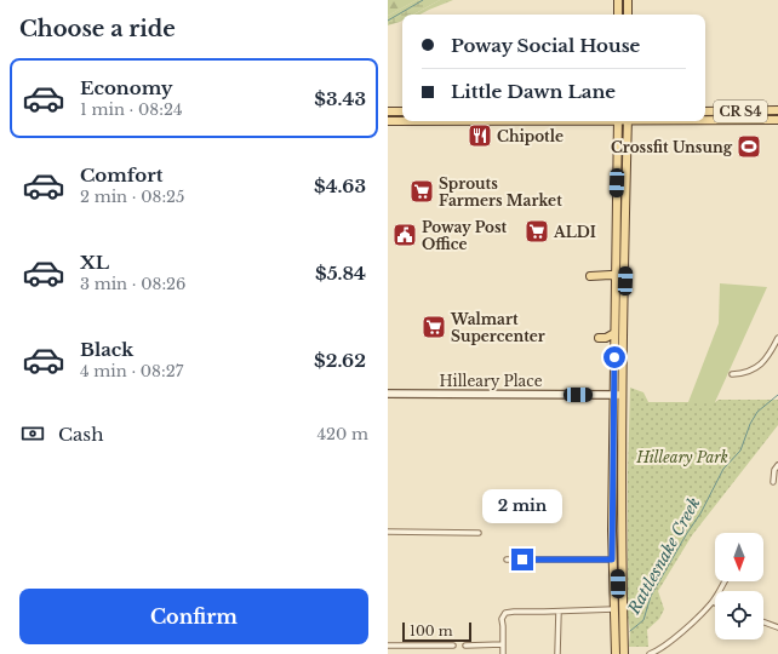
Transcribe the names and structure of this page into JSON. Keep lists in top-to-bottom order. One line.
{"streets":{"main road":["CR S4"],"street":["Hilleary Place"]},"water":["Rattlesnake Creek"],"parks":["Hilleary Park"],"places":{"restaurant":["Chipotle"],"sports":["Crossfit Unsung"],"supermarket":["Sprouts Farmers Market","ALDI","Walmart Supercenter"],"public building":["Poway Post Office"]},"scale_bar":"100 m","north":"bottom","page":{"heading":"Choose a ride","banner":["Poway Social House","Little Dawn Lane"],"list":[{"name":"Economy","note":"1 min · 08:24","value":"$3.43"},{"name":"Comfort","note":"2 min · 08:25","value":"$4.63"},{"name":"XL","note":"3 min · 08:26","value":"$5.84"},{"name":"Black","note":"4 min · 08:27","value":"$2.62"}],"pay":["Cash","420 m"],"bubble":"2 min","buttons":"Confirm","scale":"100 m"}}
